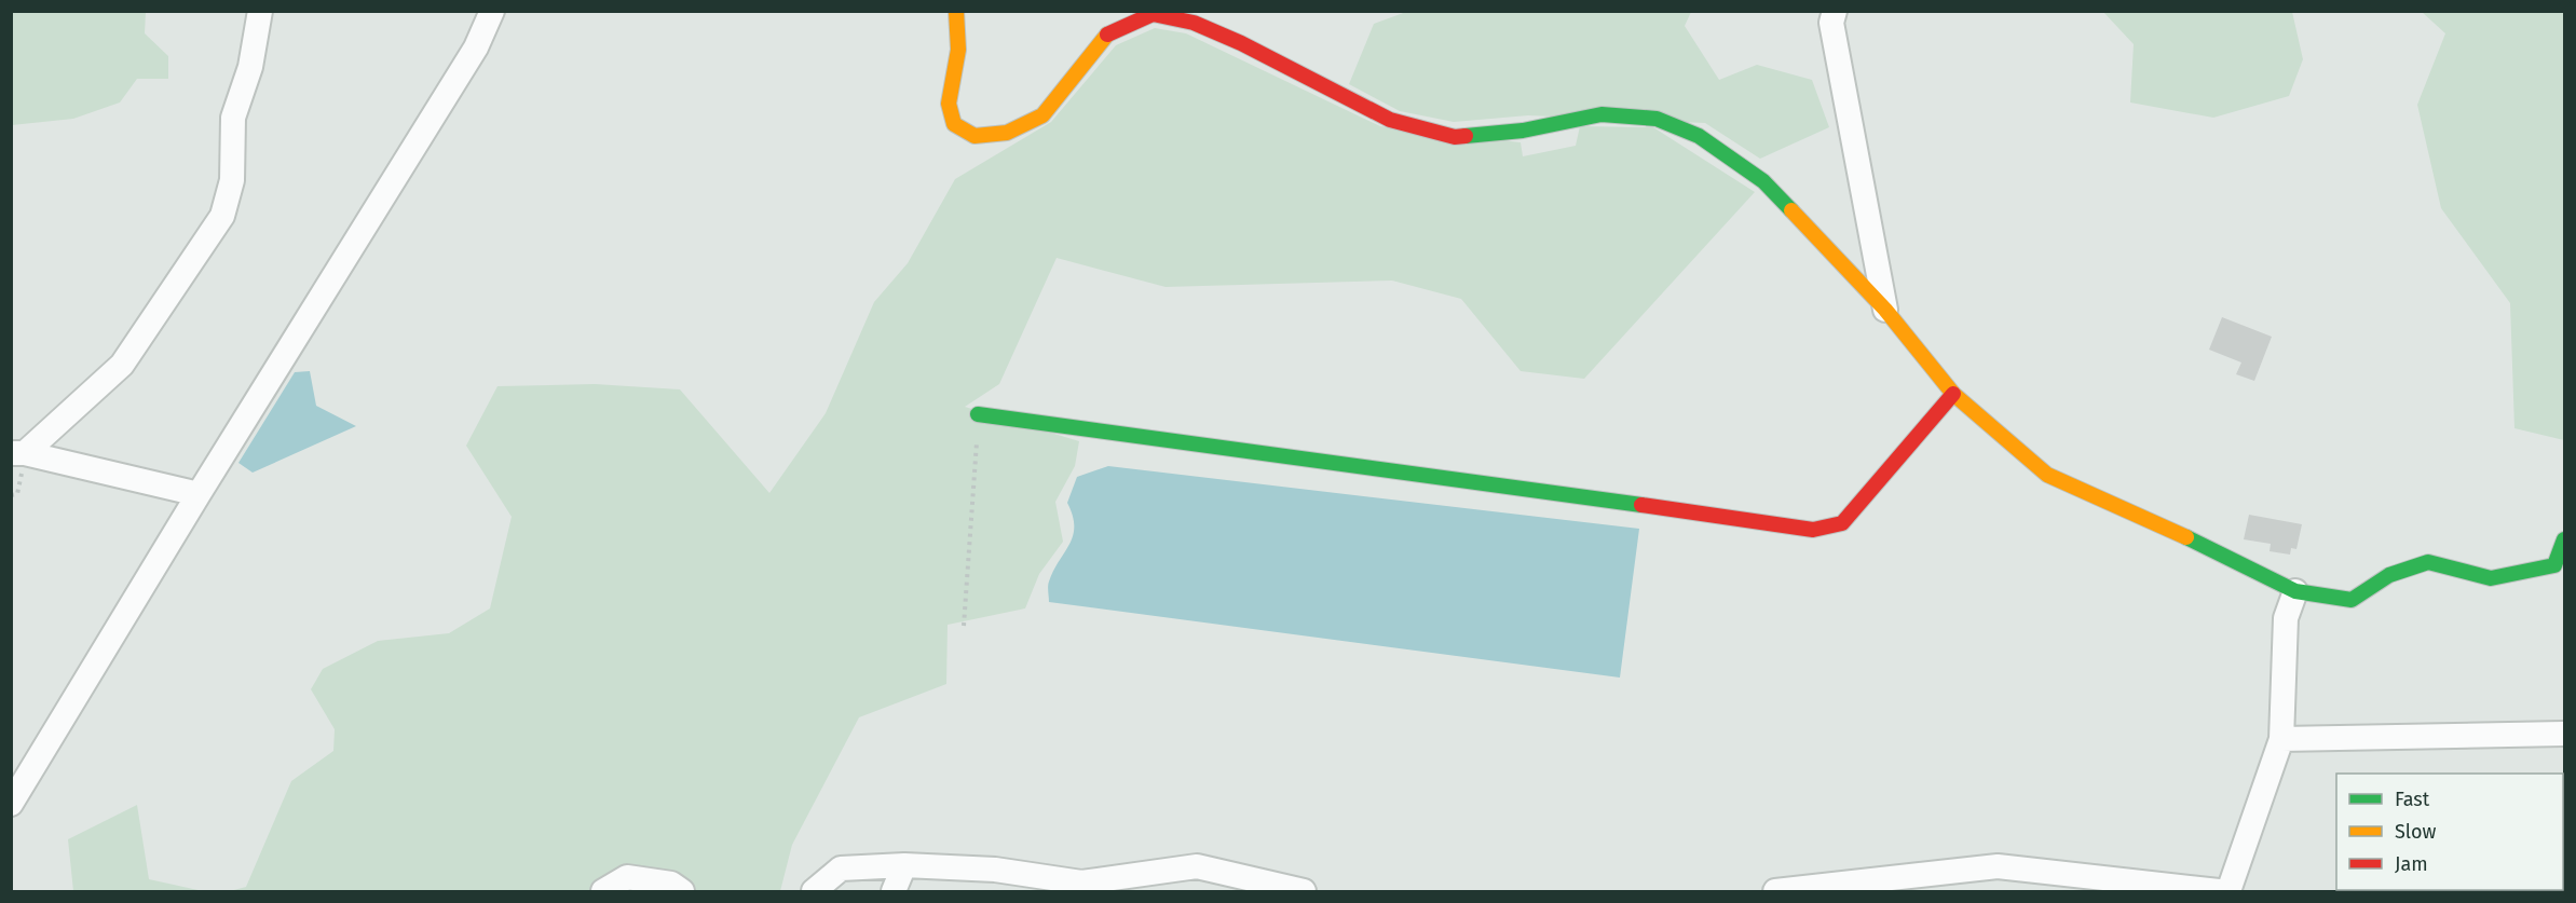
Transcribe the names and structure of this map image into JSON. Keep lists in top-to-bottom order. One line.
{"legend":["Fast","Slow","Jam"]}
